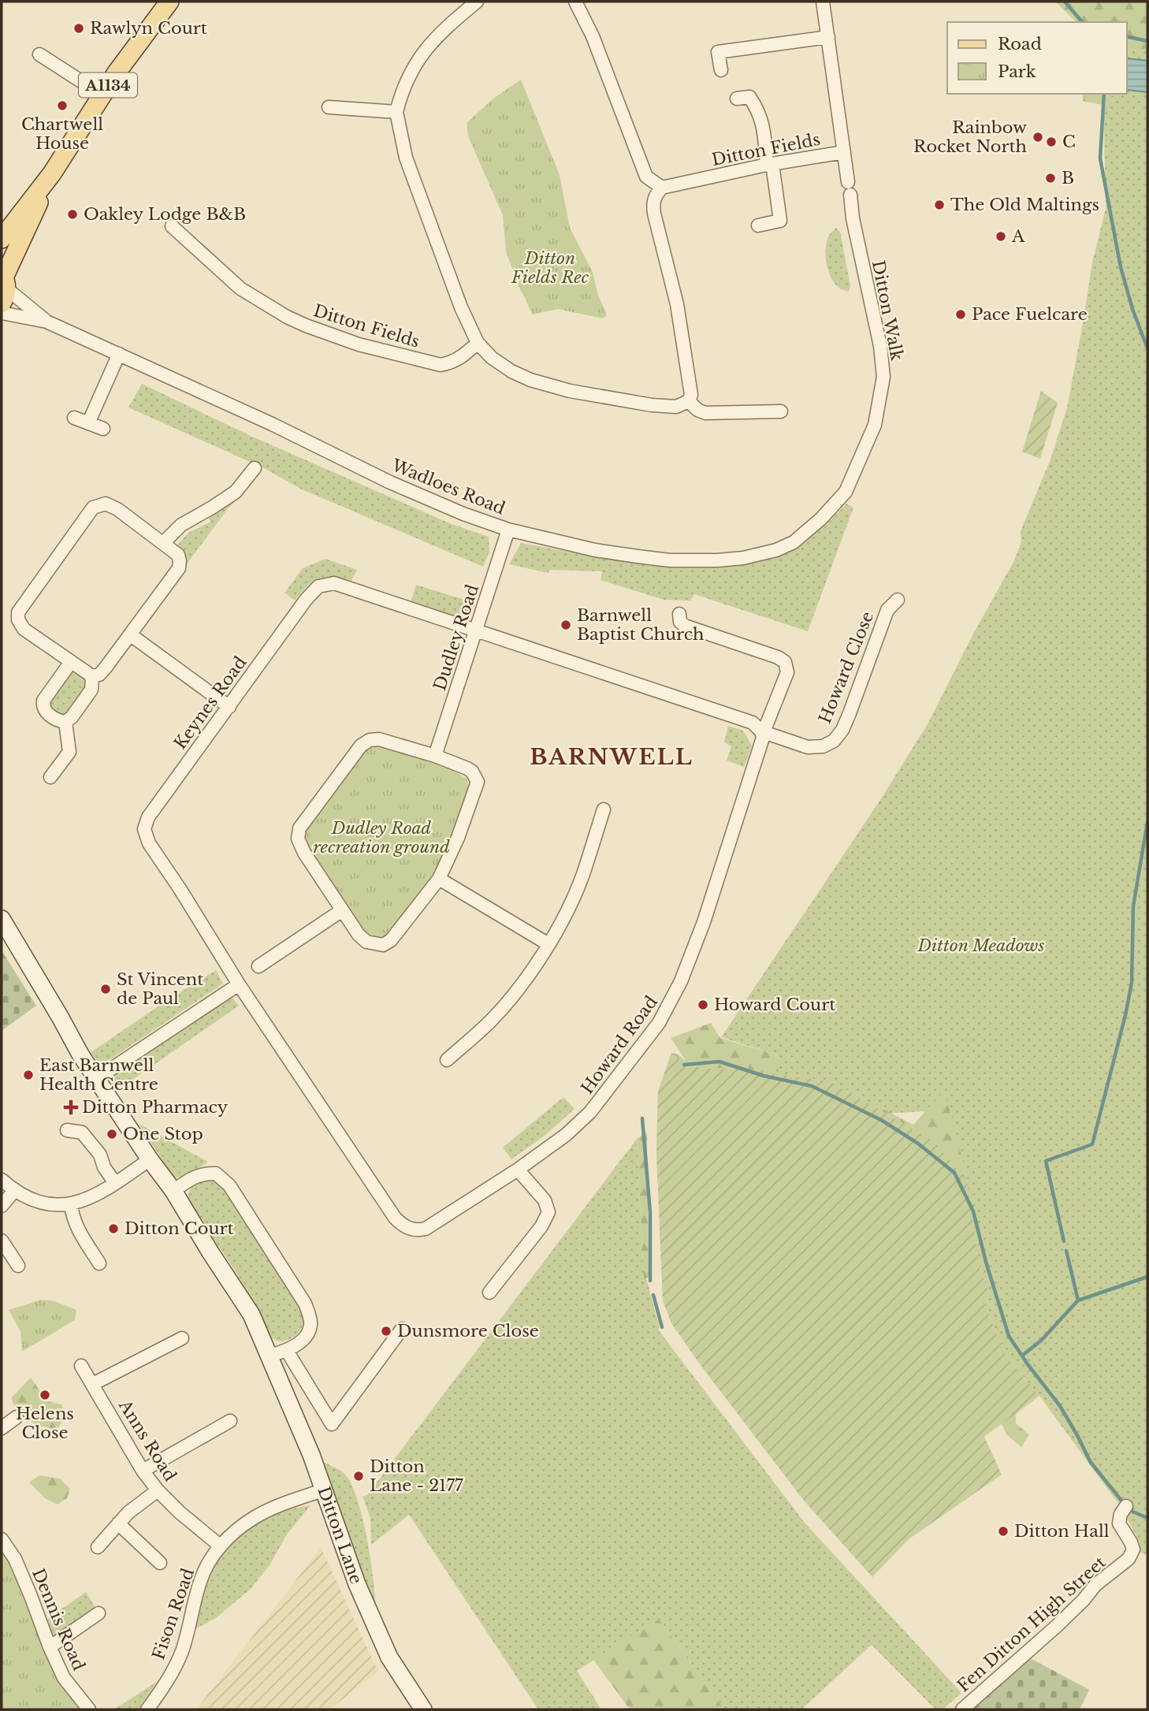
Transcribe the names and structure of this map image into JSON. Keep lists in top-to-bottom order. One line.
{"streets":{"main road":["A1134","Ditton Lane"],"street":["Ditton Fields","Ditton Walk","Wadloes Road","Dudley Road","Howard Close","Keynes Road","Howard Road","Anns Road","Fison Road","Dennis Road","Fen Ditton High Street"]},"crossings":[["A1134","Wadloes Road"],["Ditton Fields","Ditton Walk"],["Ditton Walk","Wadloes Road"],["Wadloes Road","Dudley Road"],["Dudley Road","Keynes Road"],["Howard Close","Howard Road"],["Keynes Road","Howard Road"],["Anns Road","Fison Road"],["Ditton Lane","Fison Road"]],"districts":["BARNWELL"],"parks":["Ditton Fields Rec","Dudley Road recreation ground","Ditton Meadows"],"places":{"other":["Rawlyn Court","Chartwell House","Rainbow Rocket North","C","B","The Old Maltings","Oakley Lodge B&B","A","Pace Fuelcare","Barnwell Baptist Church","St Vincent de Paul","Howard Court","East Barnwell Health Centre","One Stop","Ditton Court","Dunsmore Close","Helens Close","Ditton Lane - 2177","Ditton Hall"],"health":["Ditton Pharmacy"]},"legend":["Road","Park"]}
